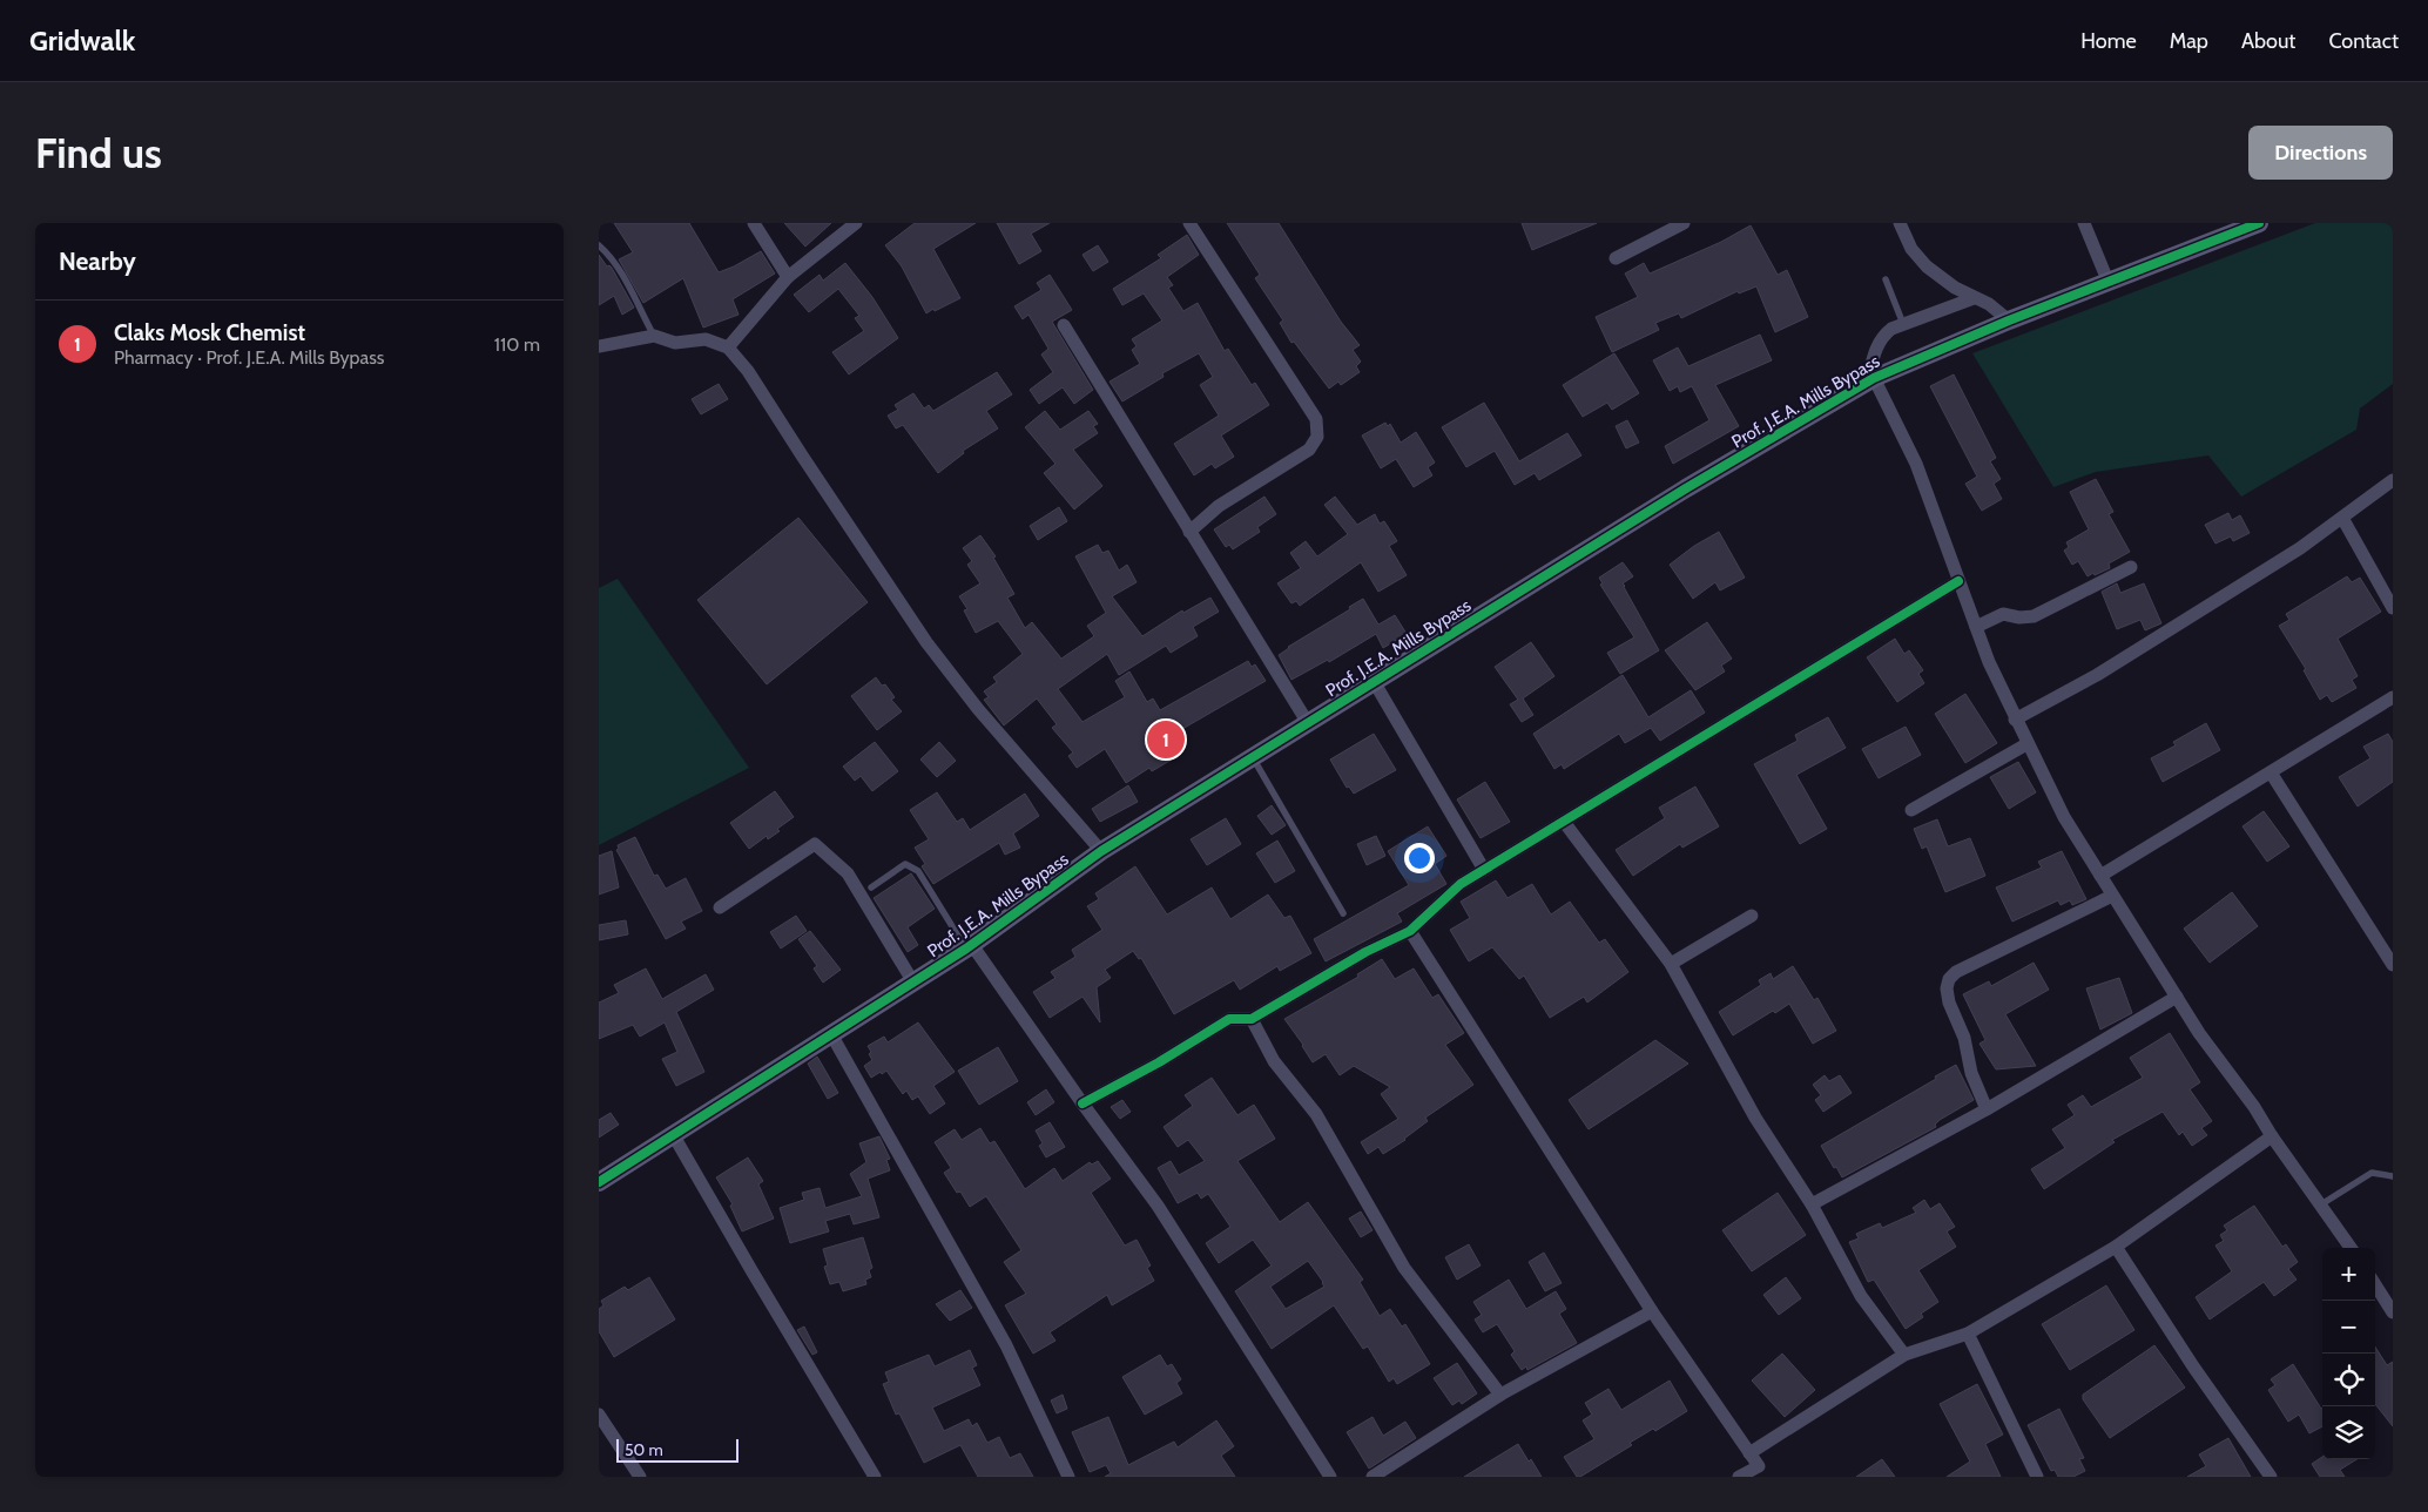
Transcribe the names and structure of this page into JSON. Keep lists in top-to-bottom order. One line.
{"streets":{"street":["Prof. J.E.A. Mills Bypass"]},"scale_bar":"50 m","page":{"header":"Gridwalk","nav":["Home","Map","About","Contact"],"buttons":"Directions","title":"Find us","heading":"Nearby","list":[{"mark":"1","name":"Claks Mosk Chemist","note":"Pharmacy · Prof. J.E.A. Mills Bypass","value":"110 m"}],"pins":"1","map_buttons":["+","−"],"scale":"50 m"}}
